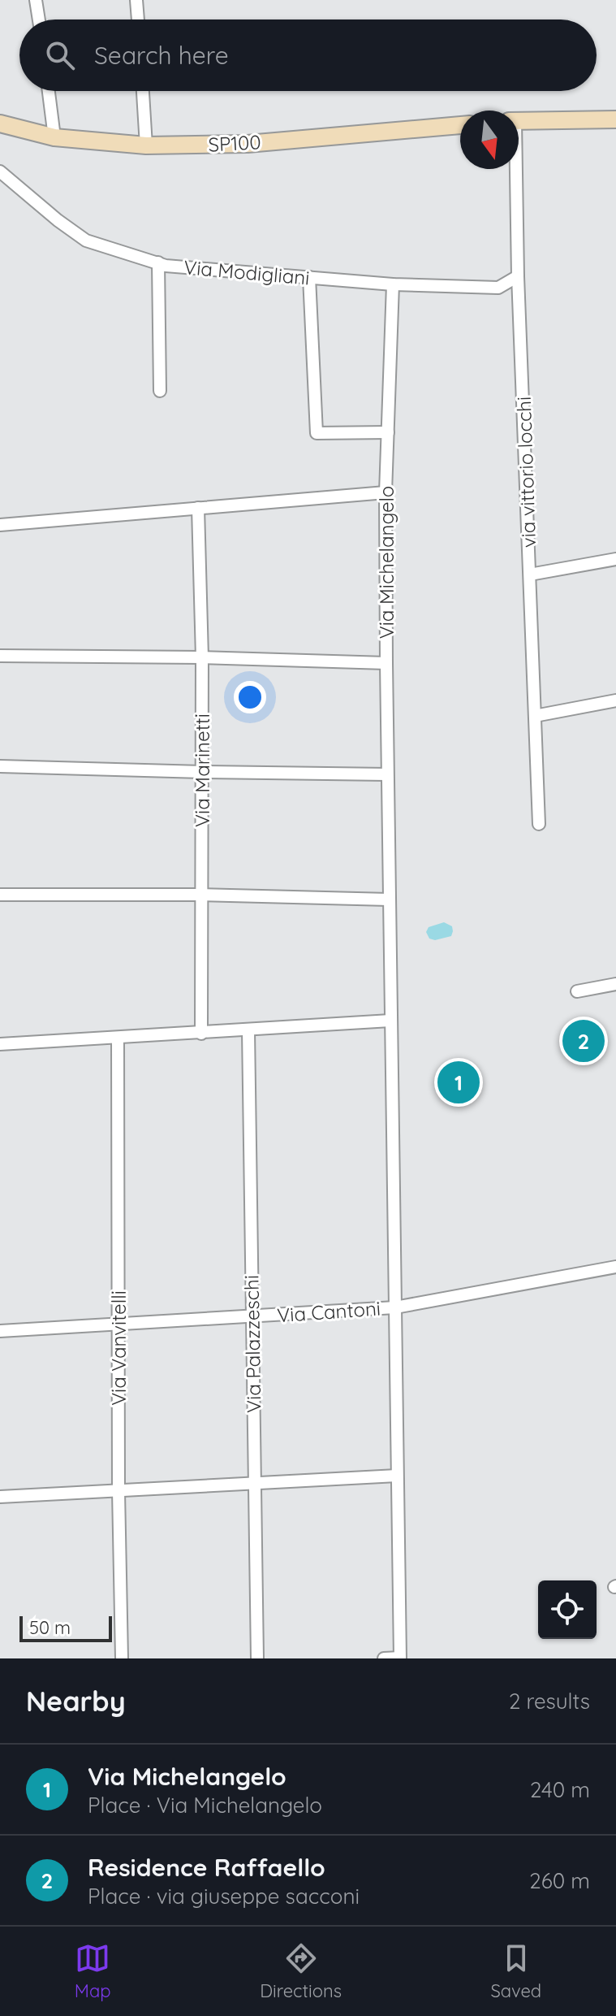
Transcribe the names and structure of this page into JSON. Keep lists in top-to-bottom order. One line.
{"streets":{"main road":["SP100"],"street":["Via Modigliani","via vittorio locchi","Via Michelangelo","Via Marinetti","Via Cantoni","Via Palazzeschi","Via Vanvitelli"]},"crossings":[["Via Modigliani","via vittorio locchi"],["Via Modigliani","Via Michelangelo"],["Via Michelangelo","Via Cantoni"],["Via Cantoni","Via Palazzeschi"],["Via Cantoni","Via Vanvitelli"]],"scale_bar":"50 m","north":"bottom","page":{"search":"Search here","pins":["2","1"],"scale":"50 m","heading":["Nearby","2 results"],"list":[{"mark":"1","name":"Via Michelangelo","note":"Place · Via Michelangelo","value":"240 m"},{"mark":"2","name":"Residence Raffaello","note":"Place · via giuseppe sacconi","value":"260 m"}],"nav":["Map","Directions","Saved"]}}
